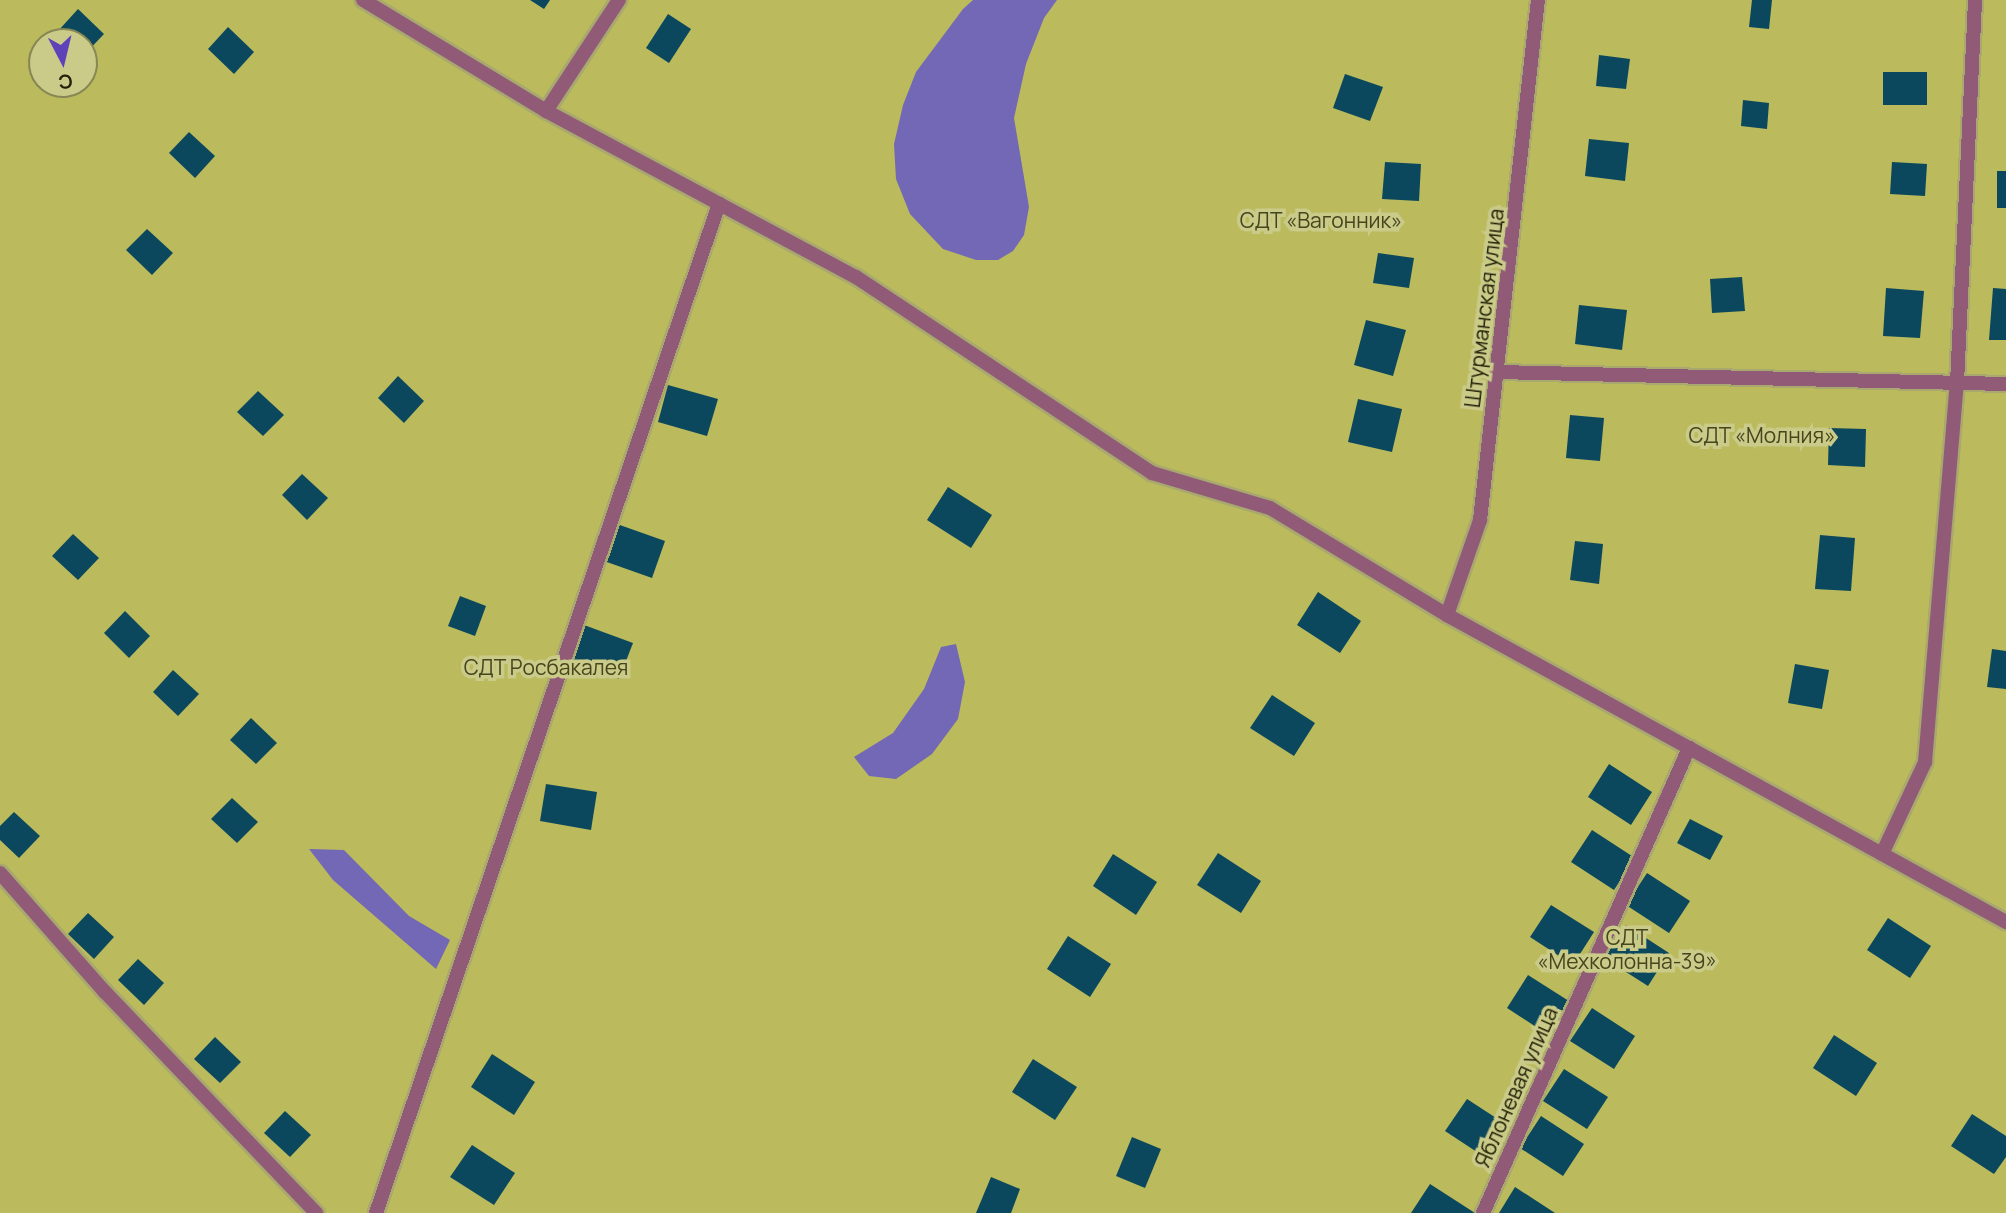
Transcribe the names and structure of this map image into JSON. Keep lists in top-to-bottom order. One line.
{"streets":{"street":["Штурманская улица","Яблоневая улица"]},"parks":["СДТ «Вагонник»","СДТ «Молния»","СДТ Росбакалея","СДТ «Мехколонна-39»"],"north":"bottom"}
